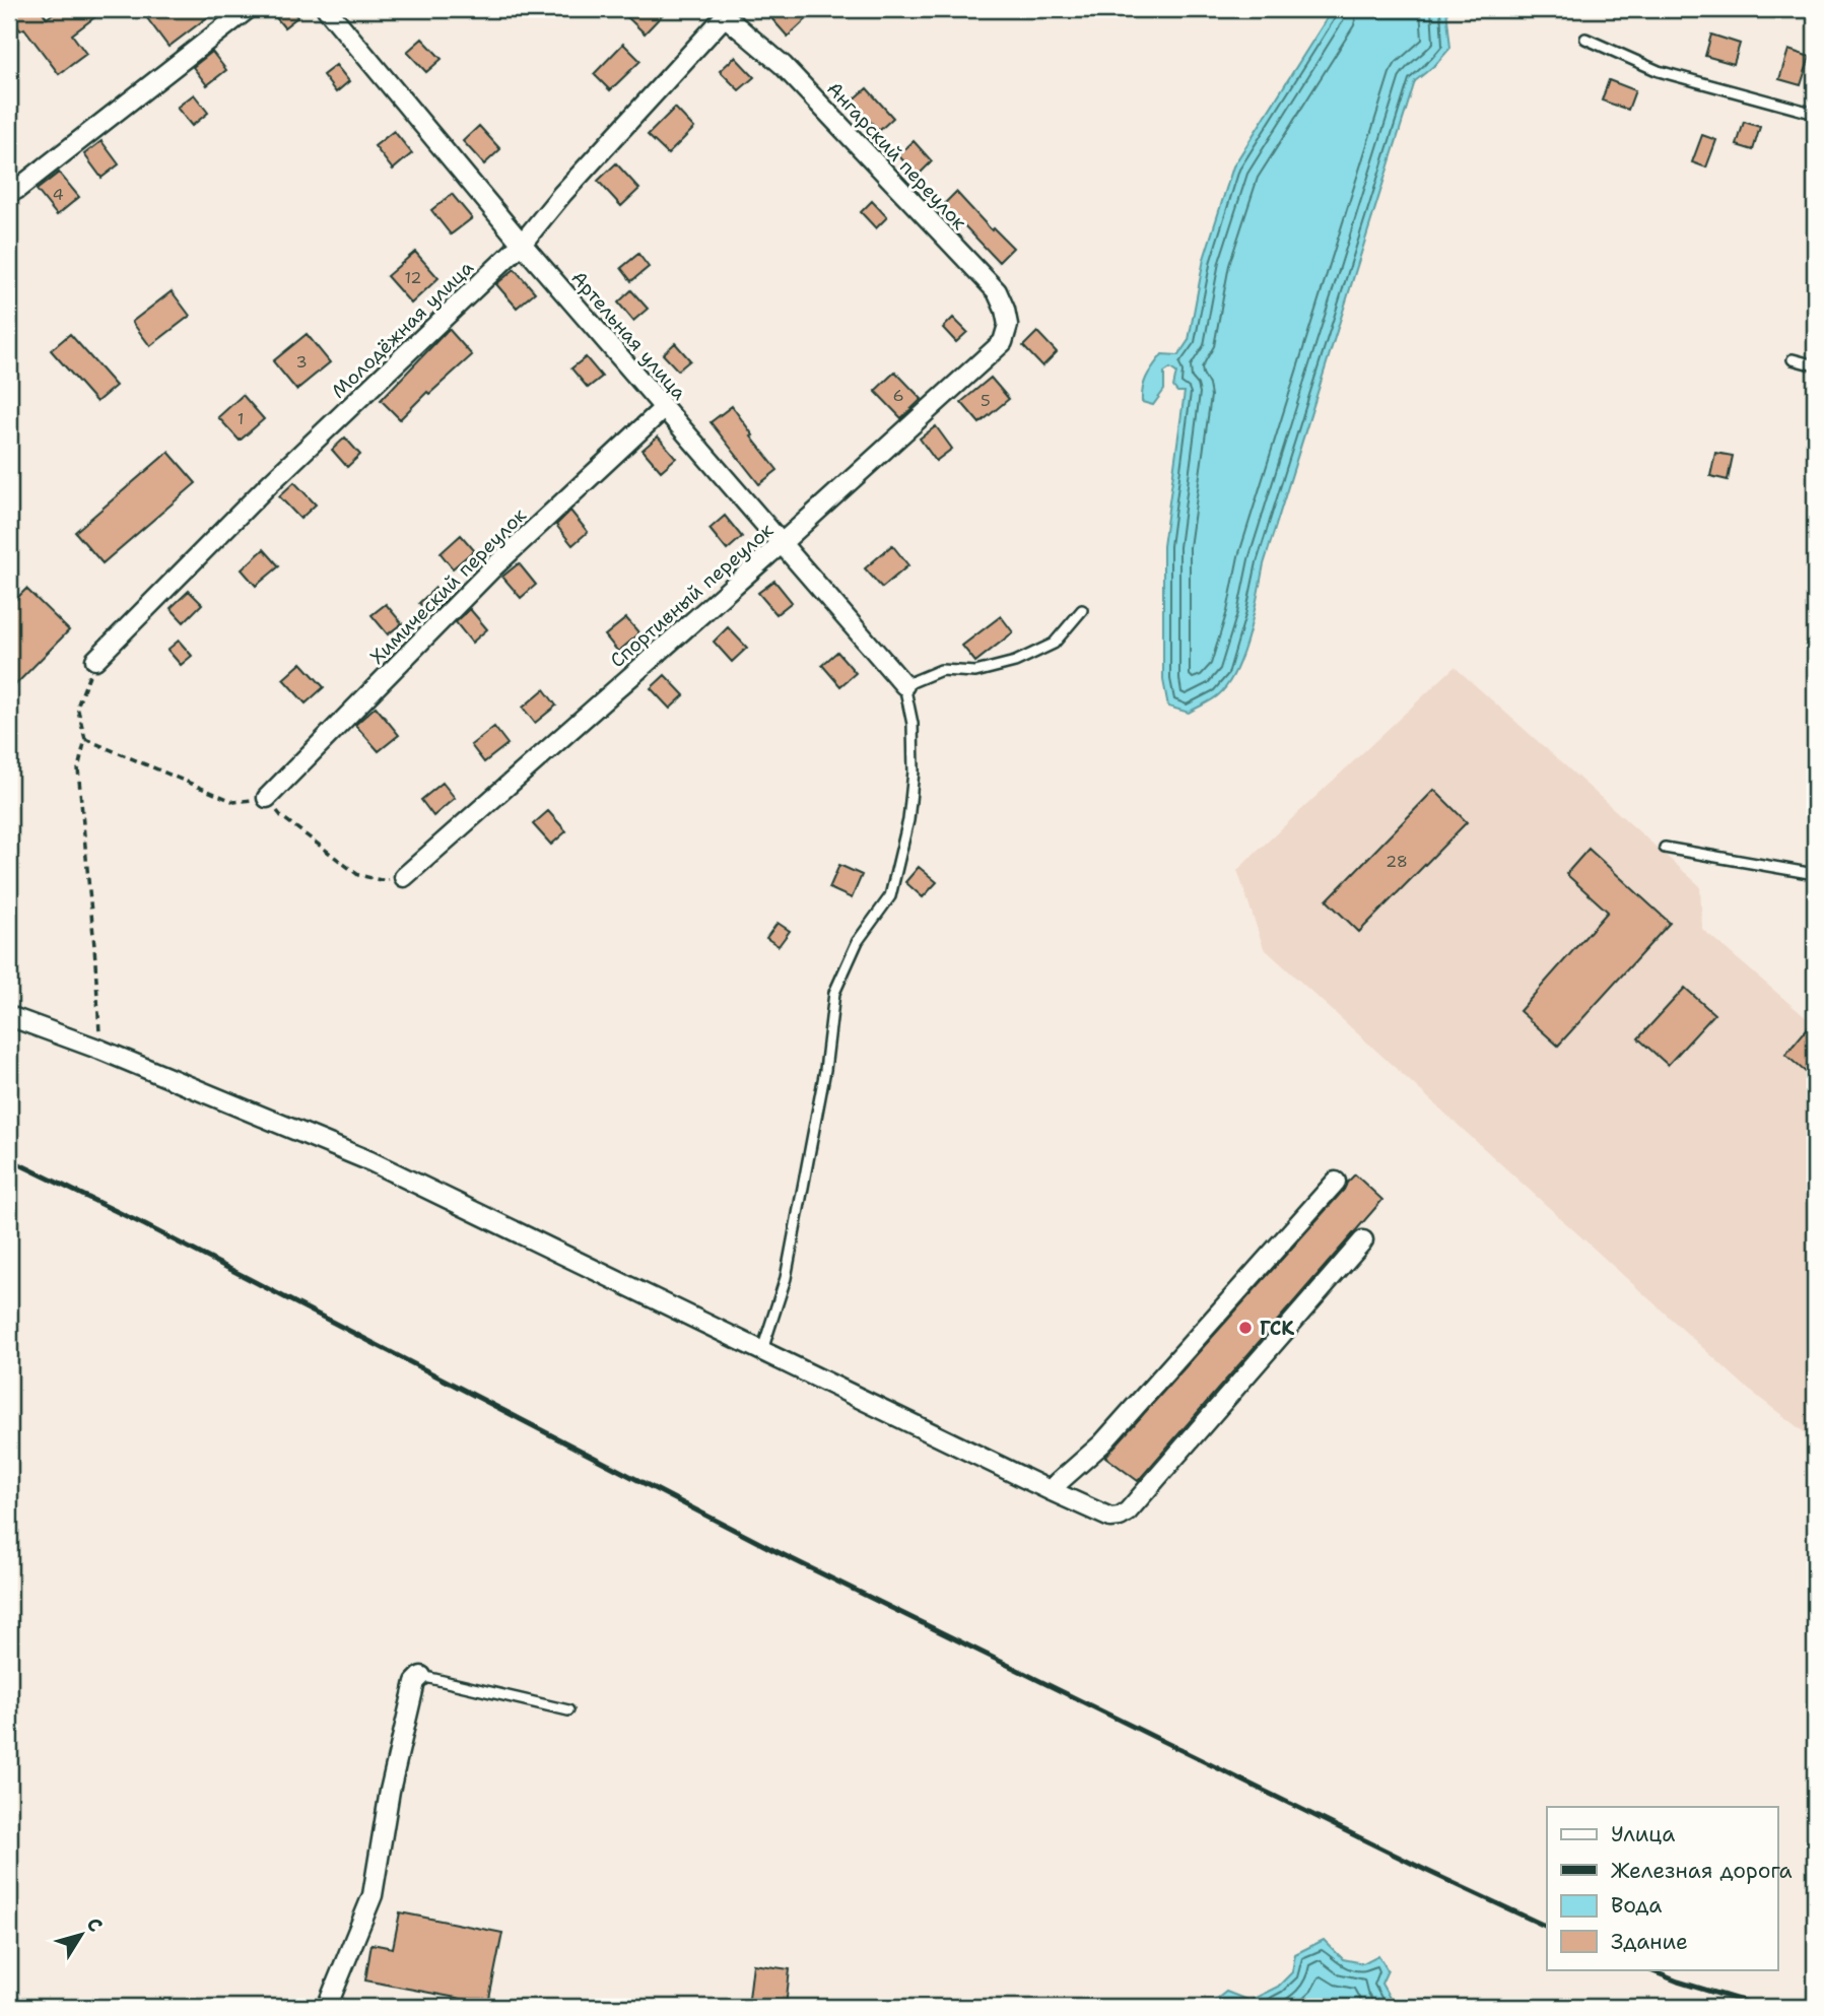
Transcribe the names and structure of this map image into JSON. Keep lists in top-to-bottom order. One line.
{"streets":{"street":["Ангарский переулок","Молодёжная улица","Артельная улица","Химический переулок","Спортивный переулок"]},"crossings":[["Ангарский переулок","Молодёжная улица"],["Ангарский переулок","Спортивный переулок"],["Молодёжная улица","Артельная улица"],["Артельная улица","Химический переулок"],["Артельная улица","Спортивный переулок"]],"places":["ГСК"],"house_numbers":["4","12","3","6","5","1","28"],"legend":["Улица","Железная дорога","Вода","Здание"],"north":"top right"}
